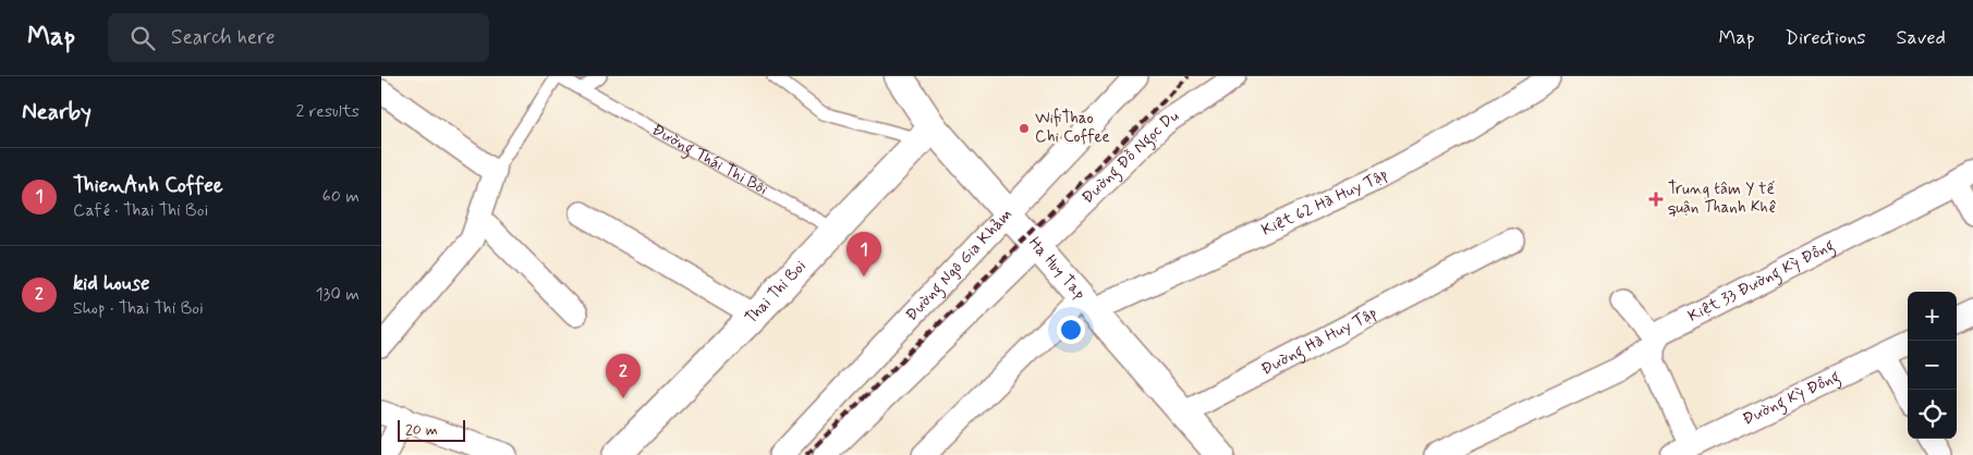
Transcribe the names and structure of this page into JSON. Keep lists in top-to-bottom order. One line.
{"streets":{"street":["Đường Đỗ Ngọc Du","Đường Thái Thị Bôi","Kiệt 62 Hà Huy Tập","Đường Ngô Gia Khảm","Ha Huy Tap","Kiệt 33 Đường Kỳ Đồng","Thai Thi Boi","Đường Hà Huy Tập","Đường Kỳ Đồng"]},"crossings":[["Đường Đỗ Ngọc Du","Ha Huy Tap"],["Đường Thái Thị Bôi","Thai Thi Boi"],["Kiệt 62 Hà Huy Tập","Ha Huy Tap"],["Đường Ngô Gia Khảm","Ha Huy Tap"],["Ha Huy Tap","Thai Thi Boi"],["Ha Huy Tap","Đường Hà Huy Tập"]],"places":{"other":["WifiThao Chi Coffee"],"health":["Trung tâm Y tế quận Thanh Khê"]},"scale_bar":"20 m","page":{"header":"Map","search":"Search here","nav":["Map","Directions","Saved"],"heading":["Nearby","2 results"],"list":[{"mark":"1","name":"ThienAnh Coffee","note":"Café · Thai Thi Boi","value":"60 m"},{"mark":"2","name":"kid house","note":"Shop · Thai Thi Boi","value":"130 m"}],"pins":["1","2"],"map_buttons":["+","−"],"scale":"20 m"}}
